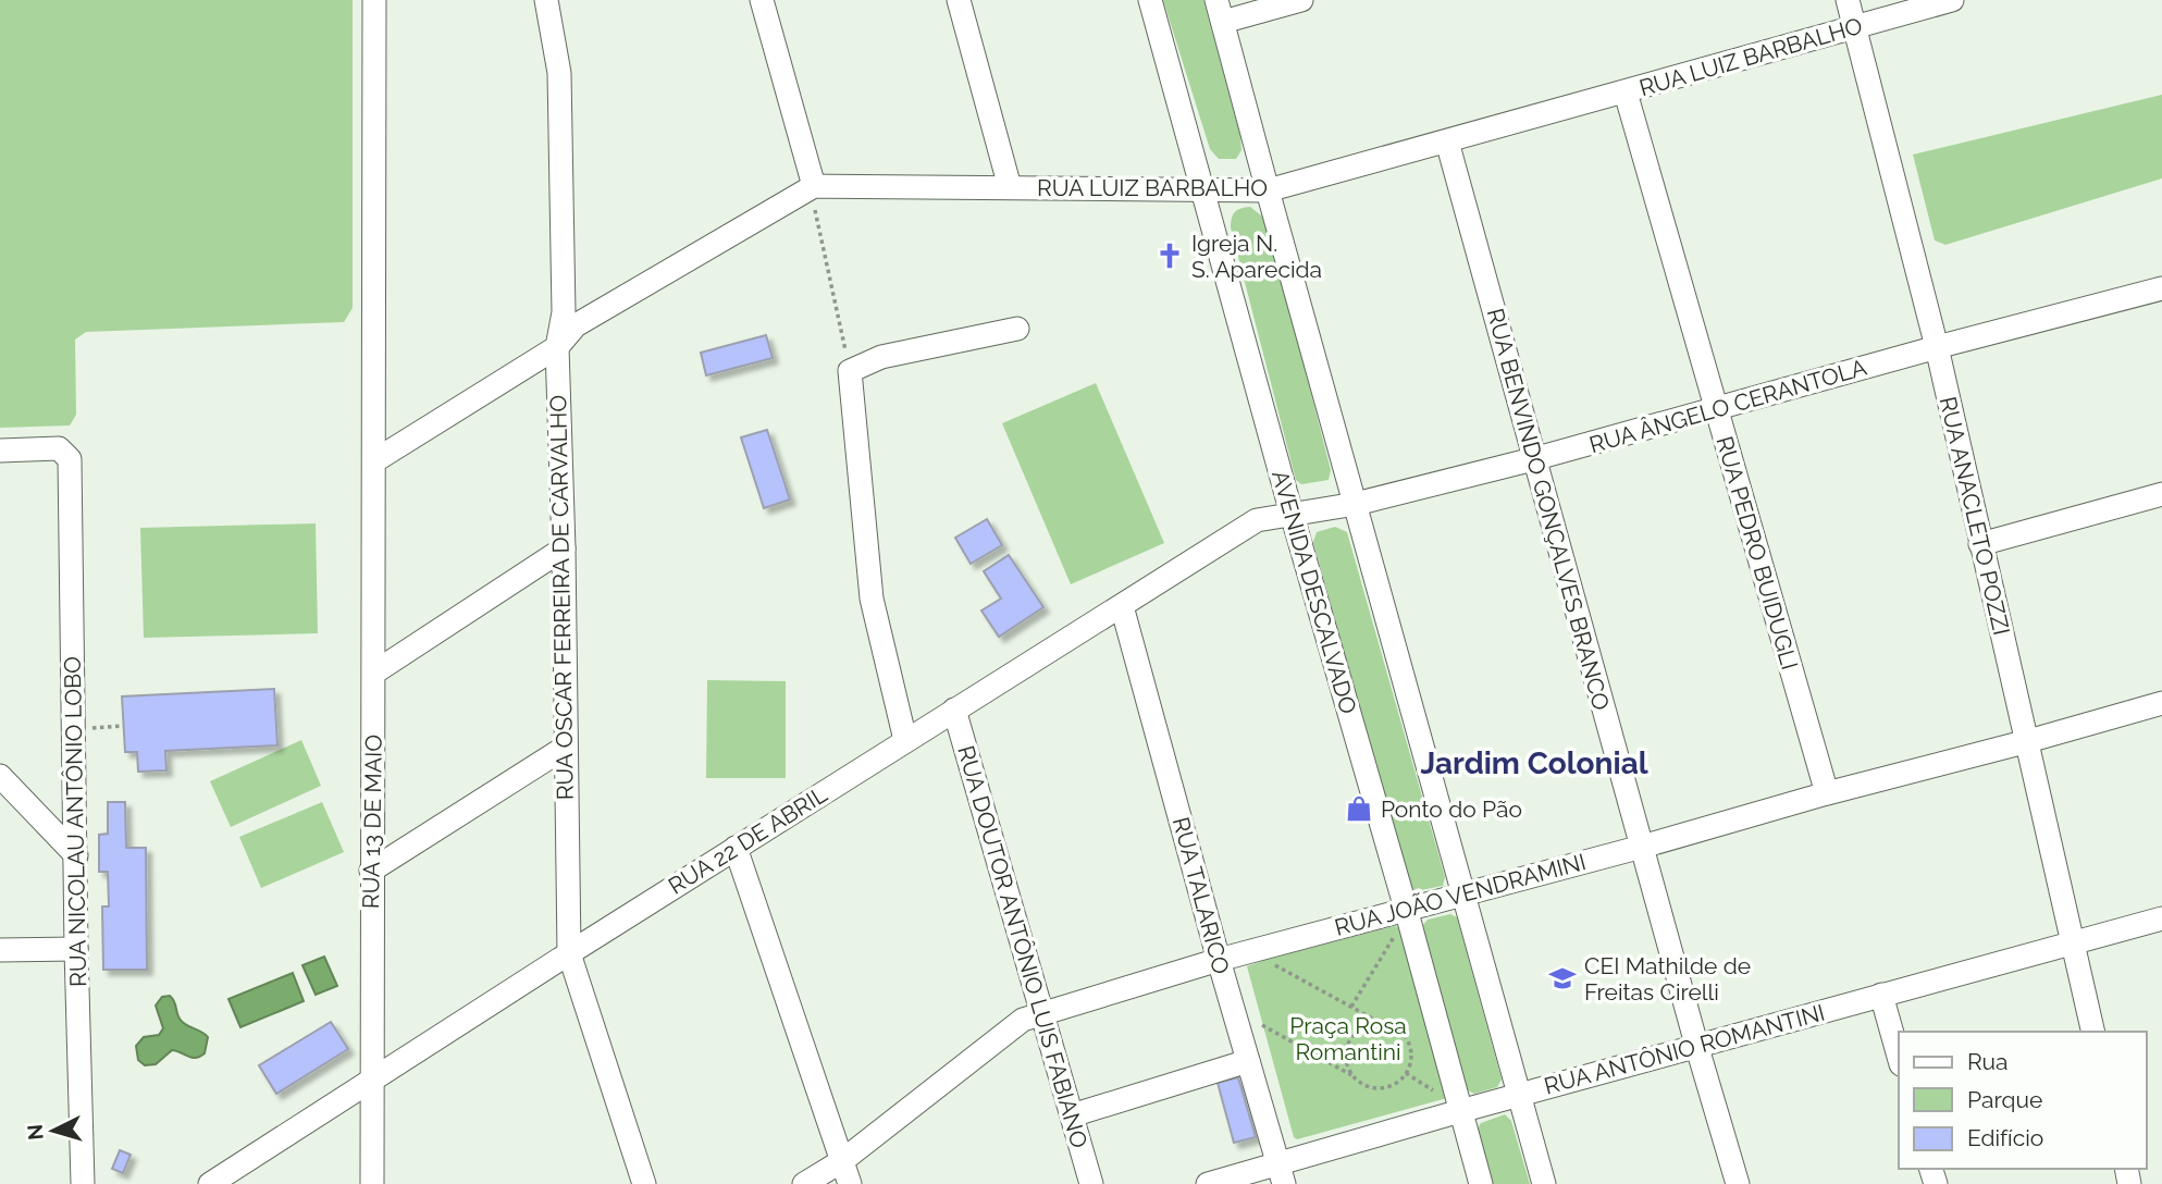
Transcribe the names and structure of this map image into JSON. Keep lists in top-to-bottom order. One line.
{"streets":{"street":["RUA LUIZ BARBALHO","RUA ÂNGELO CERANTOLA","RUA BENVINDO GONÇALVES BRANCO","RUA ANACLETO POZZI","RUA PEDRO BUIDUGLI","AVENIDA DESCALVADO","RUA OSCAR FERREIRA DE CARVALHO","RUA NICOLAU ANTÔNIO LOBO","RUA 13 DE MAIO","RUA 22 DE ABRIL","RUA JOÃO VENDRAMINI","RUA TALARICO","RUA DOUTOR ANTÔNIO LUIS FABIANO","RUA ANTÔNIO ROMANTINI"]},"crossings":[["RUA LUIZ BARBALHO","RUA BENVINDO GONÇALVES BRANCO"],["RUA LUIZ BARBALHO","RUA ANACLETO POZZI"],["RUA LUIZ BARBALHO","RUA PEDRO BUIDUGLI"],["RUA LUIZ BARBALHO","AVENIDA DESCALVADO"],["RUA ÂNGELO CERANTOLA","RUA BENVINDO GONÇALVES BRANCO"],["RUA ÂNGELO CERANTOLA","RUA ANACLETO POZZI"],["RUA ÂNGELO CERANTOLA","RUA PEDRO BUIDUGLI"],["RUA ÂNGELO CERANTOLA","AVENIDA DESCALVADO"],["RUA ÂNGELO CERANTOLA","RUA 22 DE ABRIL"],["RUA BENVINDO GONÇALVES BRANCO","RUA JOÃO VENDRAMINI"],["RUA BENVINDO GONÇALVES BRANCO","RUA ANTÔNIO ROMANTINI"],["RUA ANACLETO POZZI","RUA JOÃO VENDRAMINI"],["RUA ANACLETO POZZI","RUA ANTÔNIO ROMANTINI"],["RUA PEDRO BUIDUGLI","RUA JOÃO VENDRAMINI"],["AVENIDA DESCALVADO","RUA 22 DE ABRIL"],["AVENIDA DESCALVADO","RUA JOÃO VENDRAMINI"],["AVENIDA DESCALVADO","RUA ANTÔNIO ROMANTINI"],["RUA OSCAR FERREIRA DE CARVALHO","RUA 22 DE ABRIL"],["RUA 13 DE MAIO","RUA 22 DE ABRIL"],["RUA 22 DE ABRIL","RUA TALARICO"],["RUA 22 DE ABRIL","RUA DOUTOR ANTÔNIO LUIS FABIANO"],["RUA JOÃO VENDRAMINI","RUA TALARICO"],["RUA JOÃO VENDRAMINI","RUA DOUTOR ANTÔNIO LUIS FABIANO"],["RUA TALARICO","RUA ANTÔNIO ROMANTINI"]],"districts":["Jardim Colonial"],"parks":["Praça Rosa Romantini"],"places":{"church":["Igreja N. S. Aparecida"],"shop":["Ponto do Pão"],"school or university":["CEI Mathilde de Freitas Cirelli"]},"legend":["Rua","Parque","Edifício"],"north":"left"}
